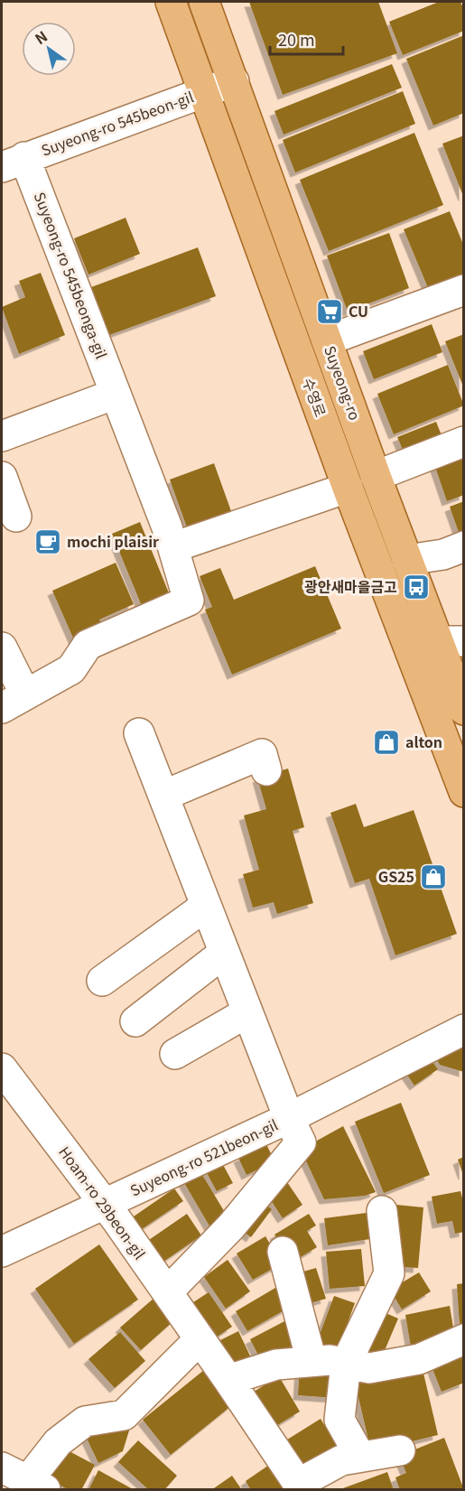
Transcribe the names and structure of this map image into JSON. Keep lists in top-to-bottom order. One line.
{"streets":{"main road":["Suyeong-ro","수영로"],"street":["Suyeong-ro 545beon-gil","Suyeong-ro 545beonga-gil","Suyeong-ro 521beon-gil","Hoam-ro 29beon-gil"]},"crossings":[["Suyeong-ro 545beon-gil","Suyeong-ro 545beonga-gil"],["Suyeong-ro 545beon-gil","Suyeong-ro"],["Suyeong-ro 545beon-gil","수영로"],["Suyeong-ro 521beon-gil","Hoam-ro 29beon-gil"]],"places":{"supermarket":["CU"],"cafe":["mochi plaisir"],"bus stop":["광안새마을금고"],"shop":["alton","GS25"]},"scale_bar":"20 m","north":"top left"}
